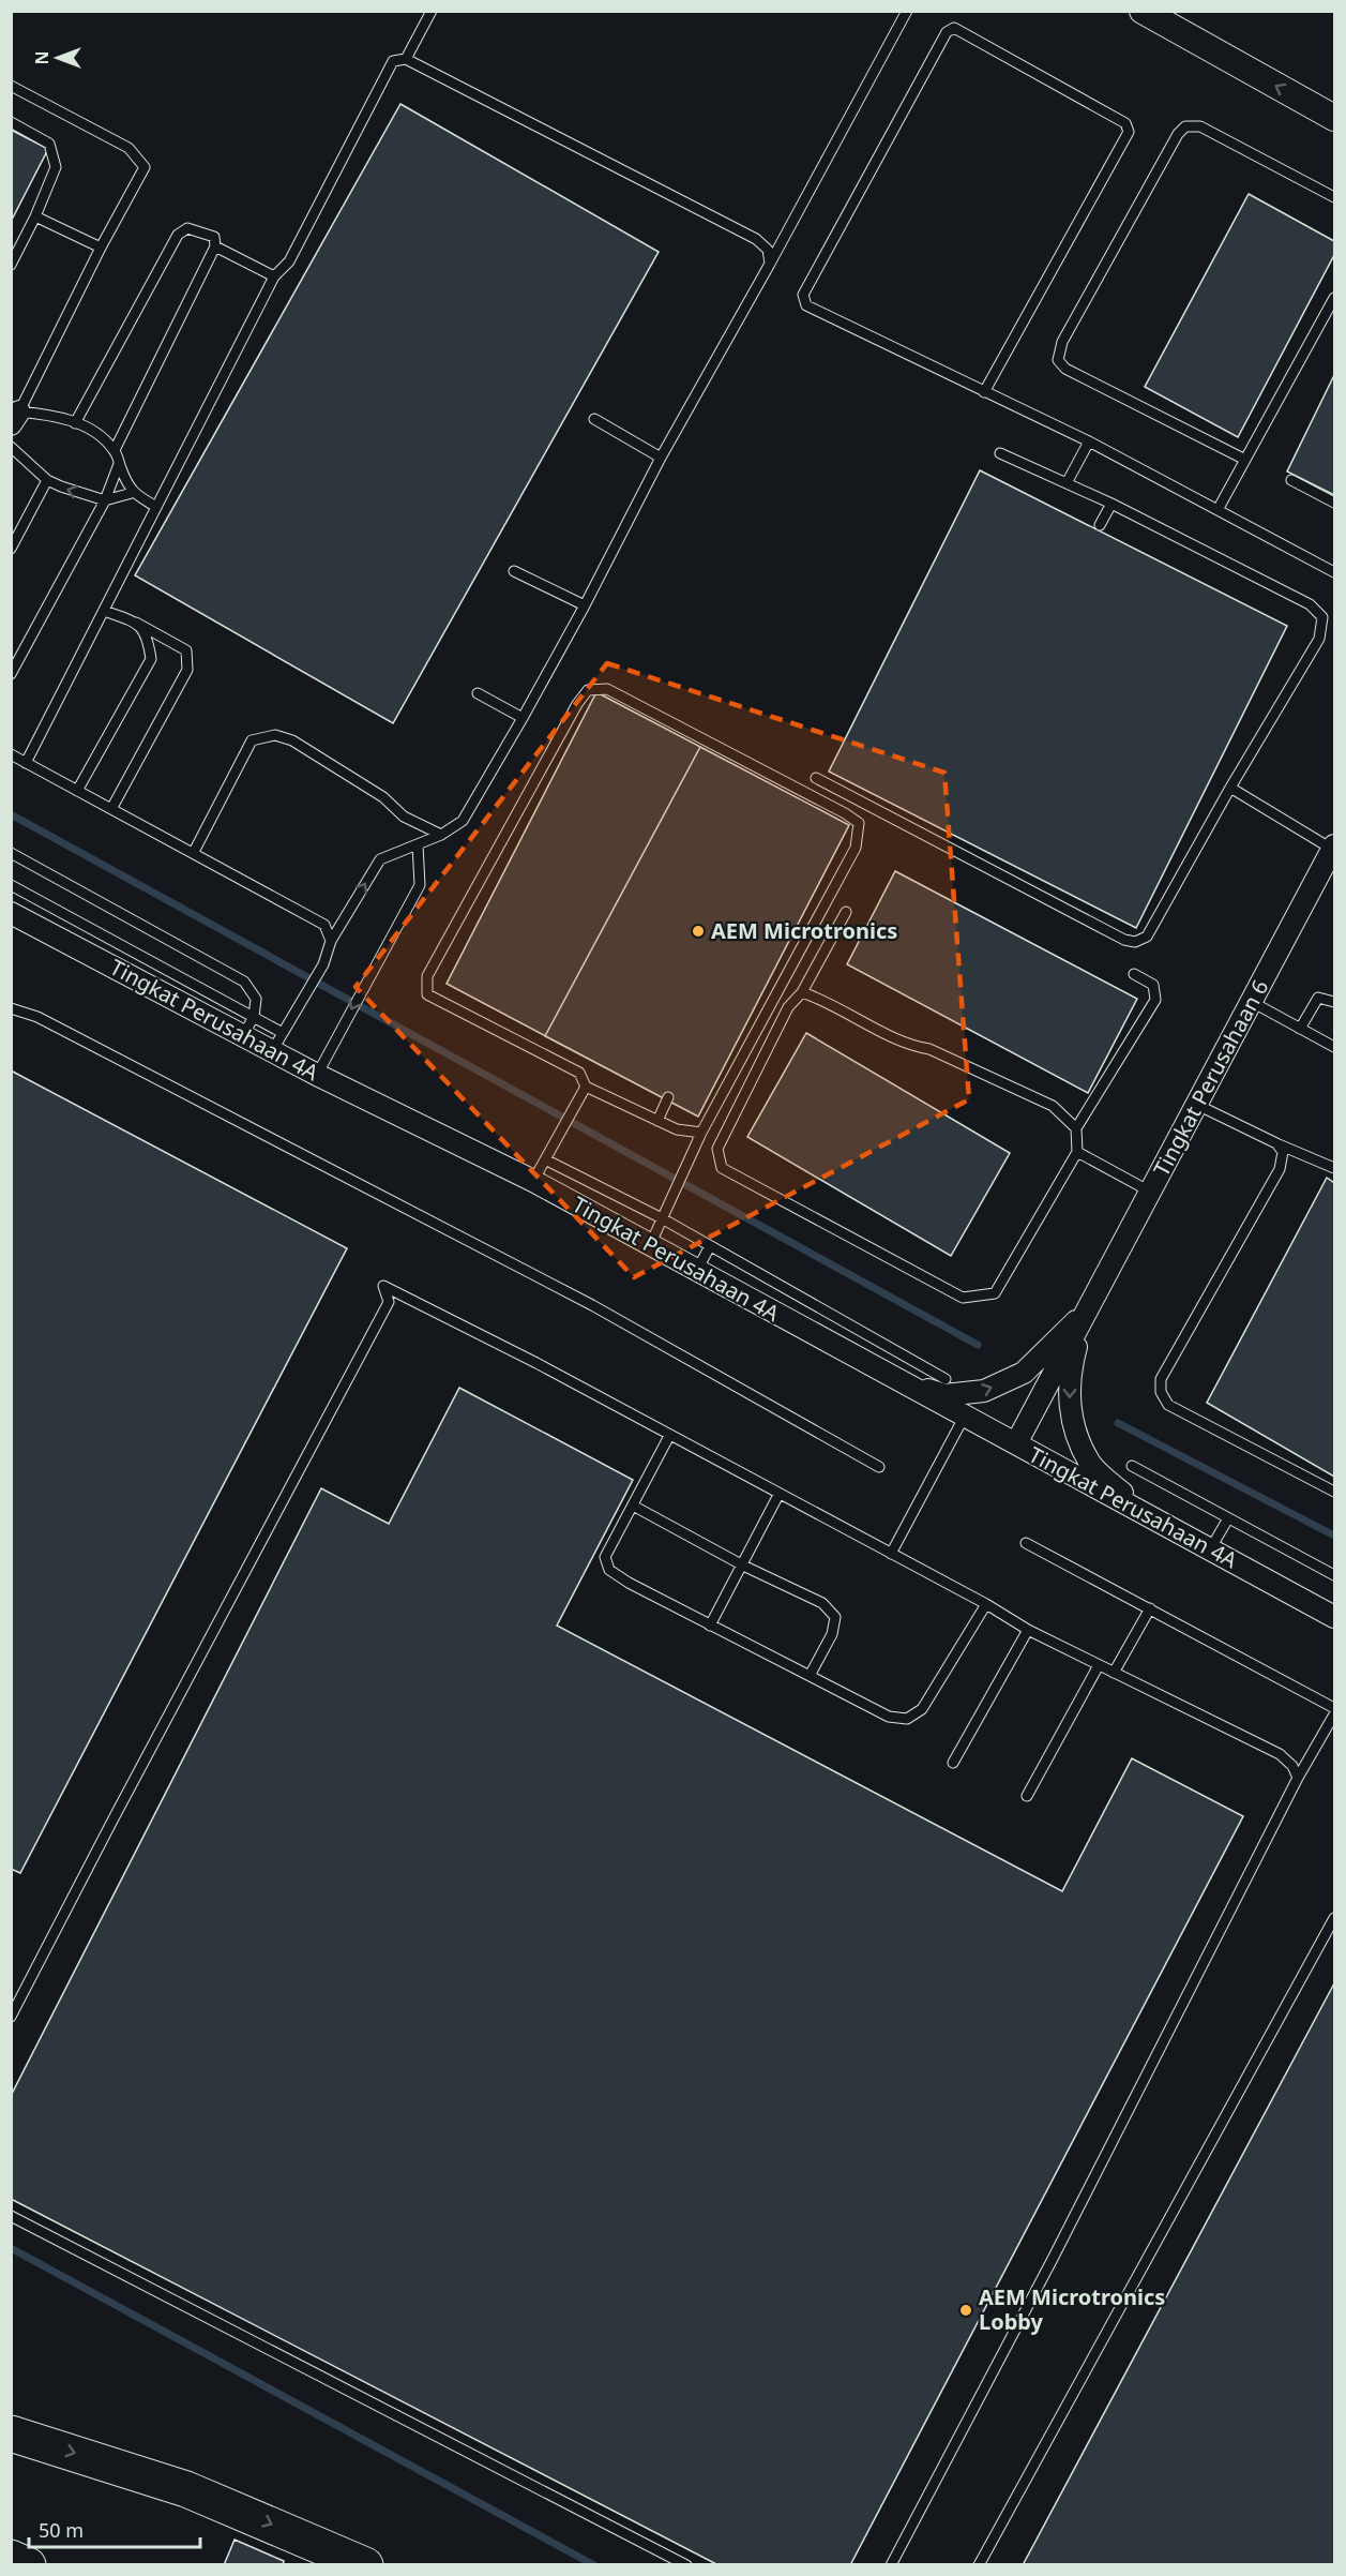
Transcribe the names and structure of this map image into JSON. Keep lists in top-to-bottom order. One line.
{"streets":{"street":["Tingkat Perusahaan 4A","Tingkat Perusahaan 6"]},"crossings":[["Tingkat Perusahaan 4A","Tingkat Perusahaan 6"]],"places":["AEM Microtronics","AEM Microtronics Lobby"],"scale_bar":"50 m","north":"left"}
